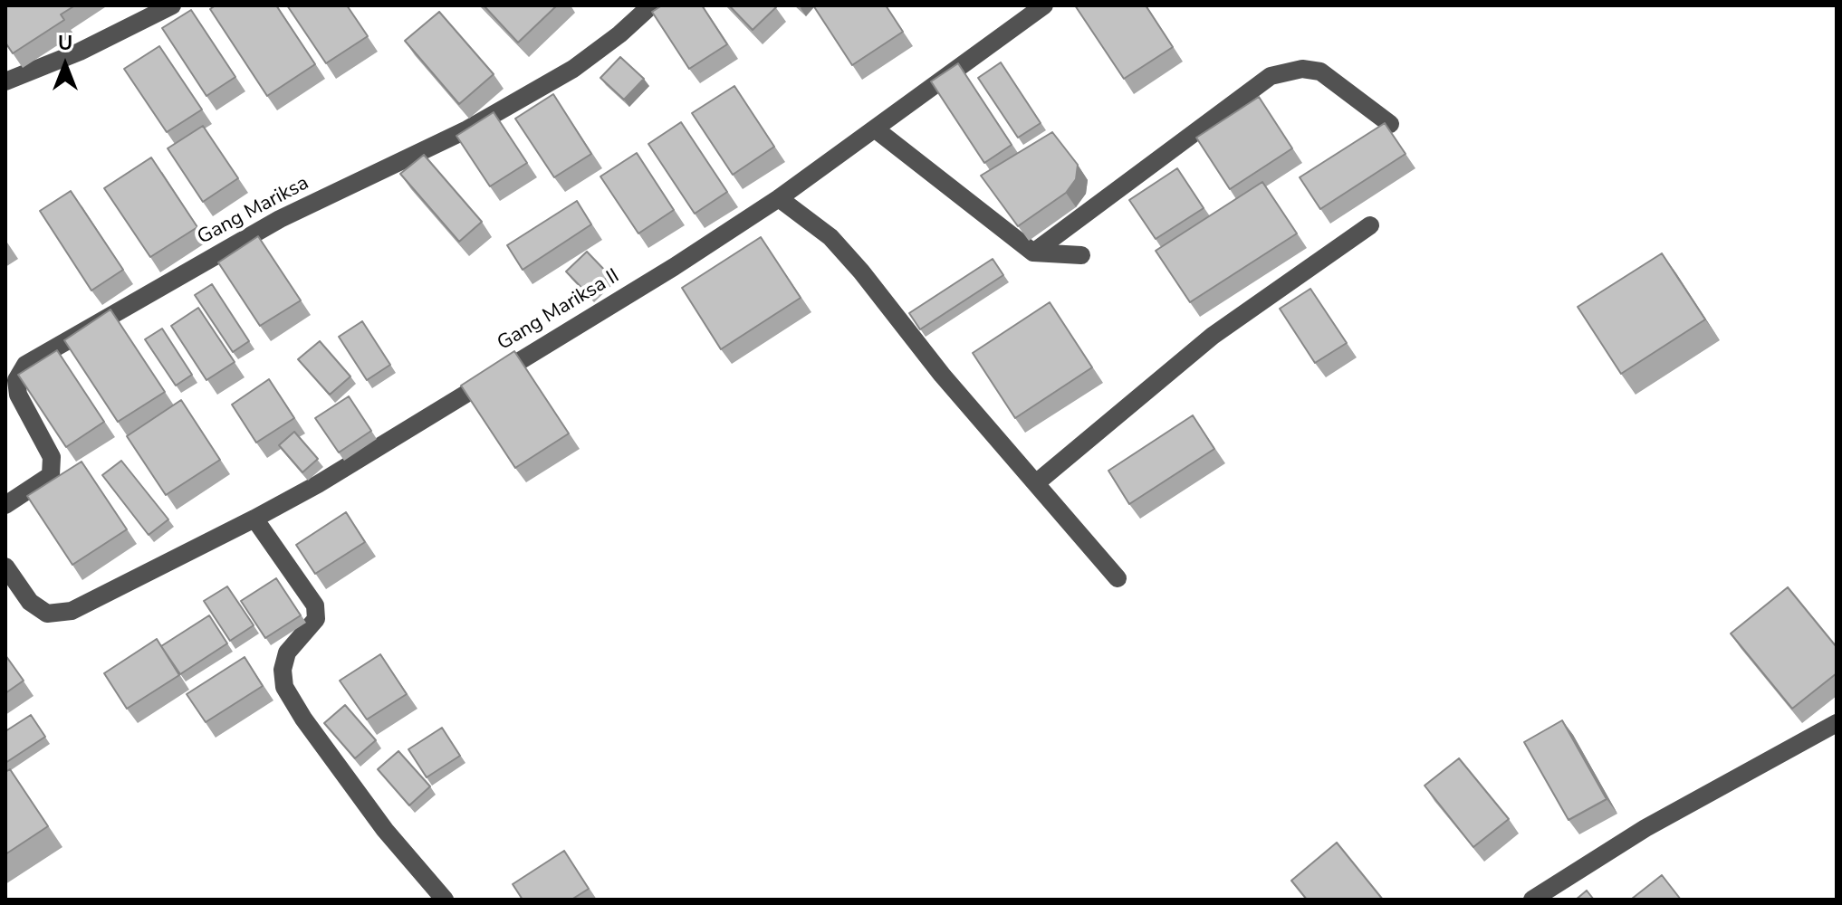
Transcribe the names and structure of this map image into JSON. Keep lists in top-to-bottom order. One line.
{"streets":{"street":["Gang Mariksa","Gang Mariksa II"]},"north":"top"}
